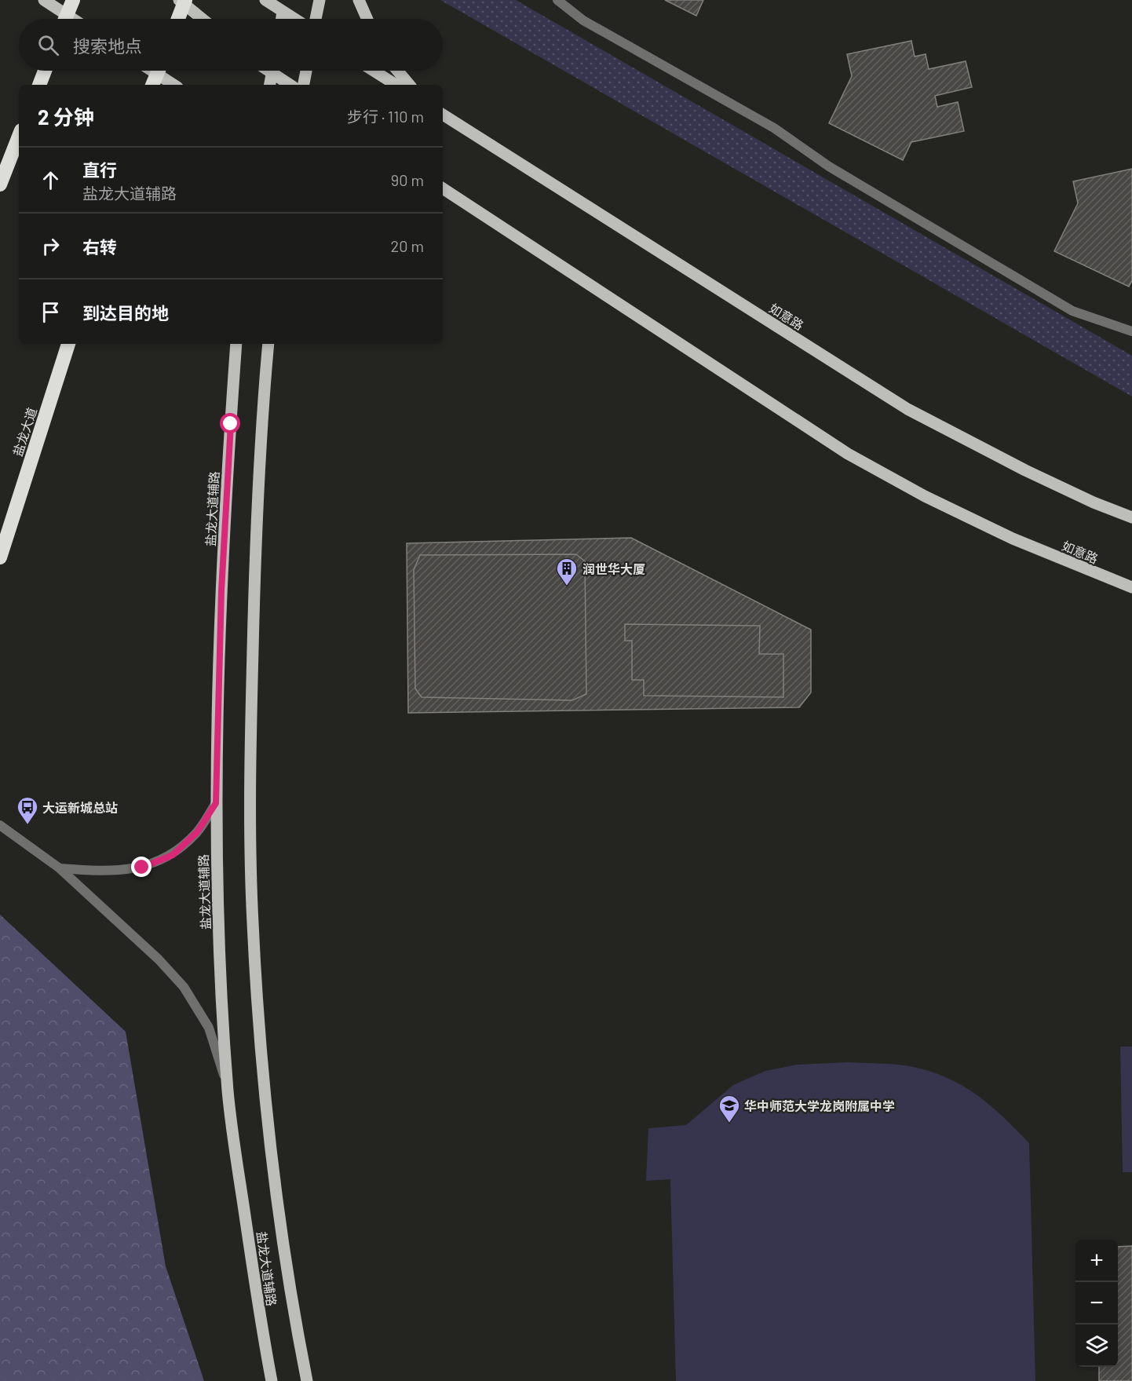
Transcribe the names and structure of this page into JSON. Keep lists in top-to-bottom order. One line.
{"streets":{"highway":["盐龙大道"],"main road":["如意路","盐龙大道辅路"]},"places":{"building":["润世华大厦"],"bus stop":["大运新城总站"],"school or university":["华中师范大学龙岗附属中学"]},"page":{"search":"搜索地点","heading":["2 分钟","步行 · 110 m"],"list":[["直行","盐龙大道辅路","90 m"],["右转","20 m"],"到达目的地"],"map_buttons":["+","−"]}}
